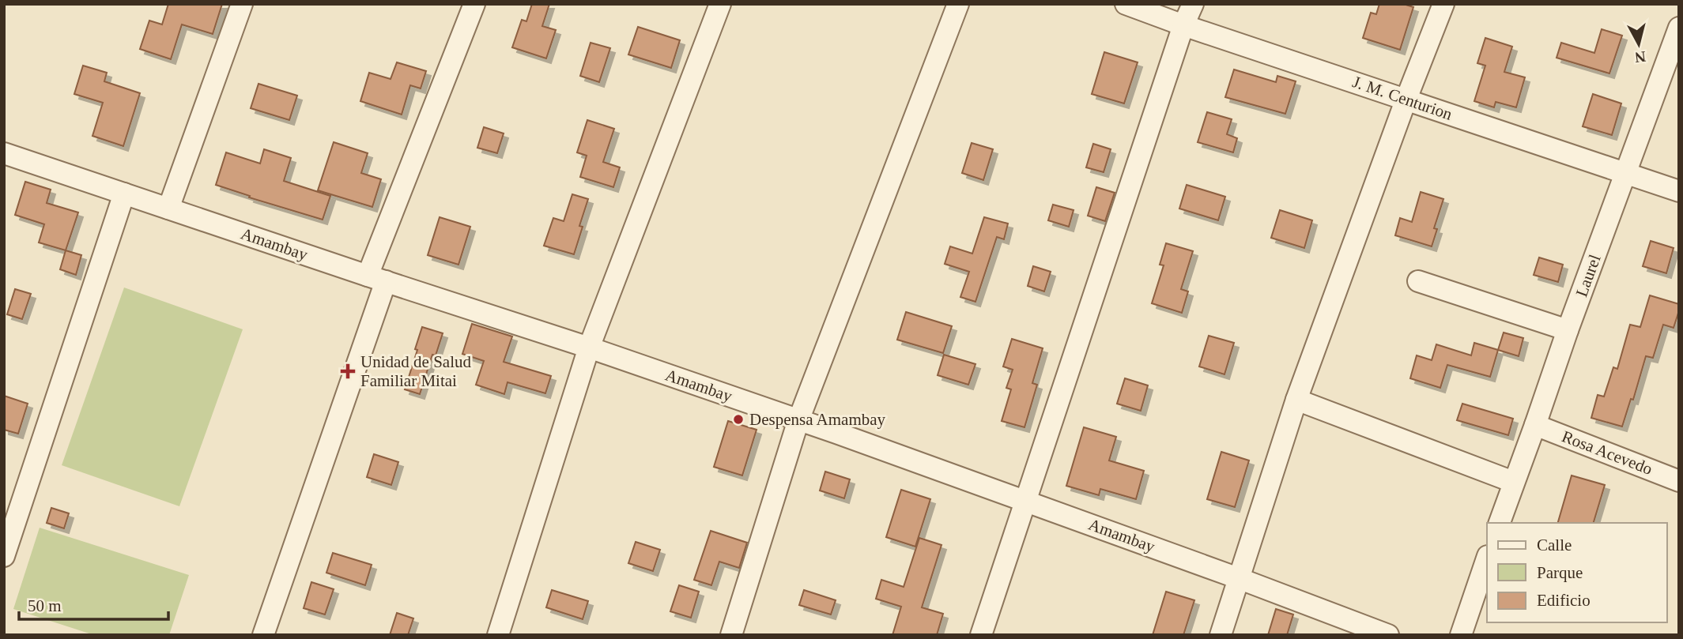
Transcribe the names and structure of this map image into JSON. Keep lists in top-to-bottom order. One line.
{"streets":{"street":["J. M. Centurion","Amambay","Laurel","Rosa Acevedo"]},"crossings":[["J. M. Centurion","Laurel"],["Laurel","Rosa Acevedo"]],"places":{"health":["Unidad de Salud Familiar Mitai"],"other":["Despensa Amambay"]},"legend":["Calle","Parque","Edificio"],"scale_bar":"50 m","north":"bottom"}
